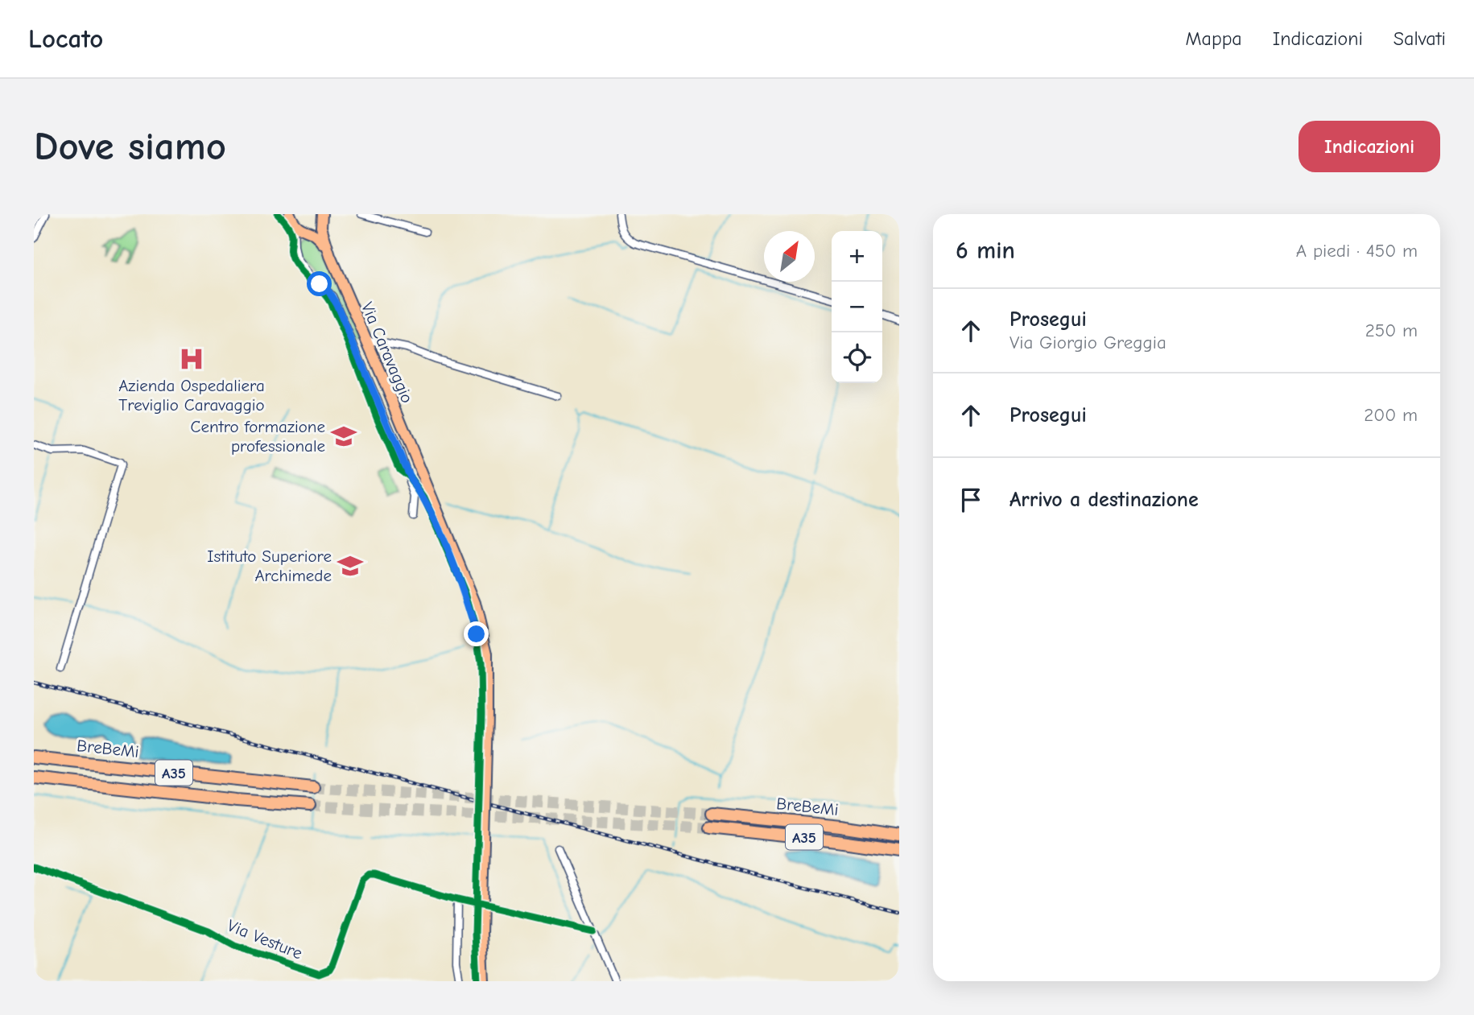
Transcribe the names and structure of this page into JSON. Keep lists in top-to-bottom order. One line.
{"streets":{"highway":["BreBeMi","A35"],"main road":["Via Caravaggio"],"street":["Via Vesture"]},"places":{"hospital":["Azienda Ospedaliera Treviglio Caravaggio"],"school or university":["Centro formazione professionale","Istituto Superiore Archimede"]},"north":"top right","page":{"header":"Locato","nav":["Mappa","Indicazioni","Salvati"],"buttons":"Indicazioni","title":"Dove siamo","heading":["6 min","A piedi · 450 m"],"map_buttons":["+","−"],"list":[["Prosegui","Via Giorgio Greggia","250 m"],["Prosegui","200 m"],"Arrivo a destinazione"]}}
